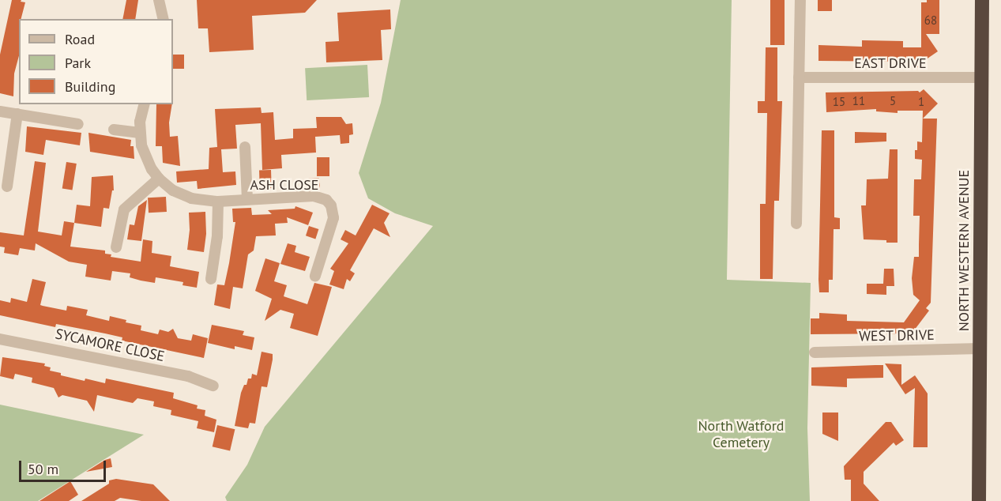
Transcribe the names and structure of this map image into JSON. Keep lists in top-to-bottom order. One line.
{"streets":{"highway":["NORTH WESTERN AVENUE"],"street":["EAST DRIVE","ASH CLOSE","WEST DRIVE","SYCAMORE CLOSE"]},"crossings":[["EAST DRIVE","NORTH WESTERN AVENUE"],["NORTH WESTERN AVENUE","WEST DRIVE"]],"parks":["North Watford Cemetery"],"house_numbers":["68","11","5","15","1"],"legend":["Road","Park","Building"],"scale_bar":"50 m"}
